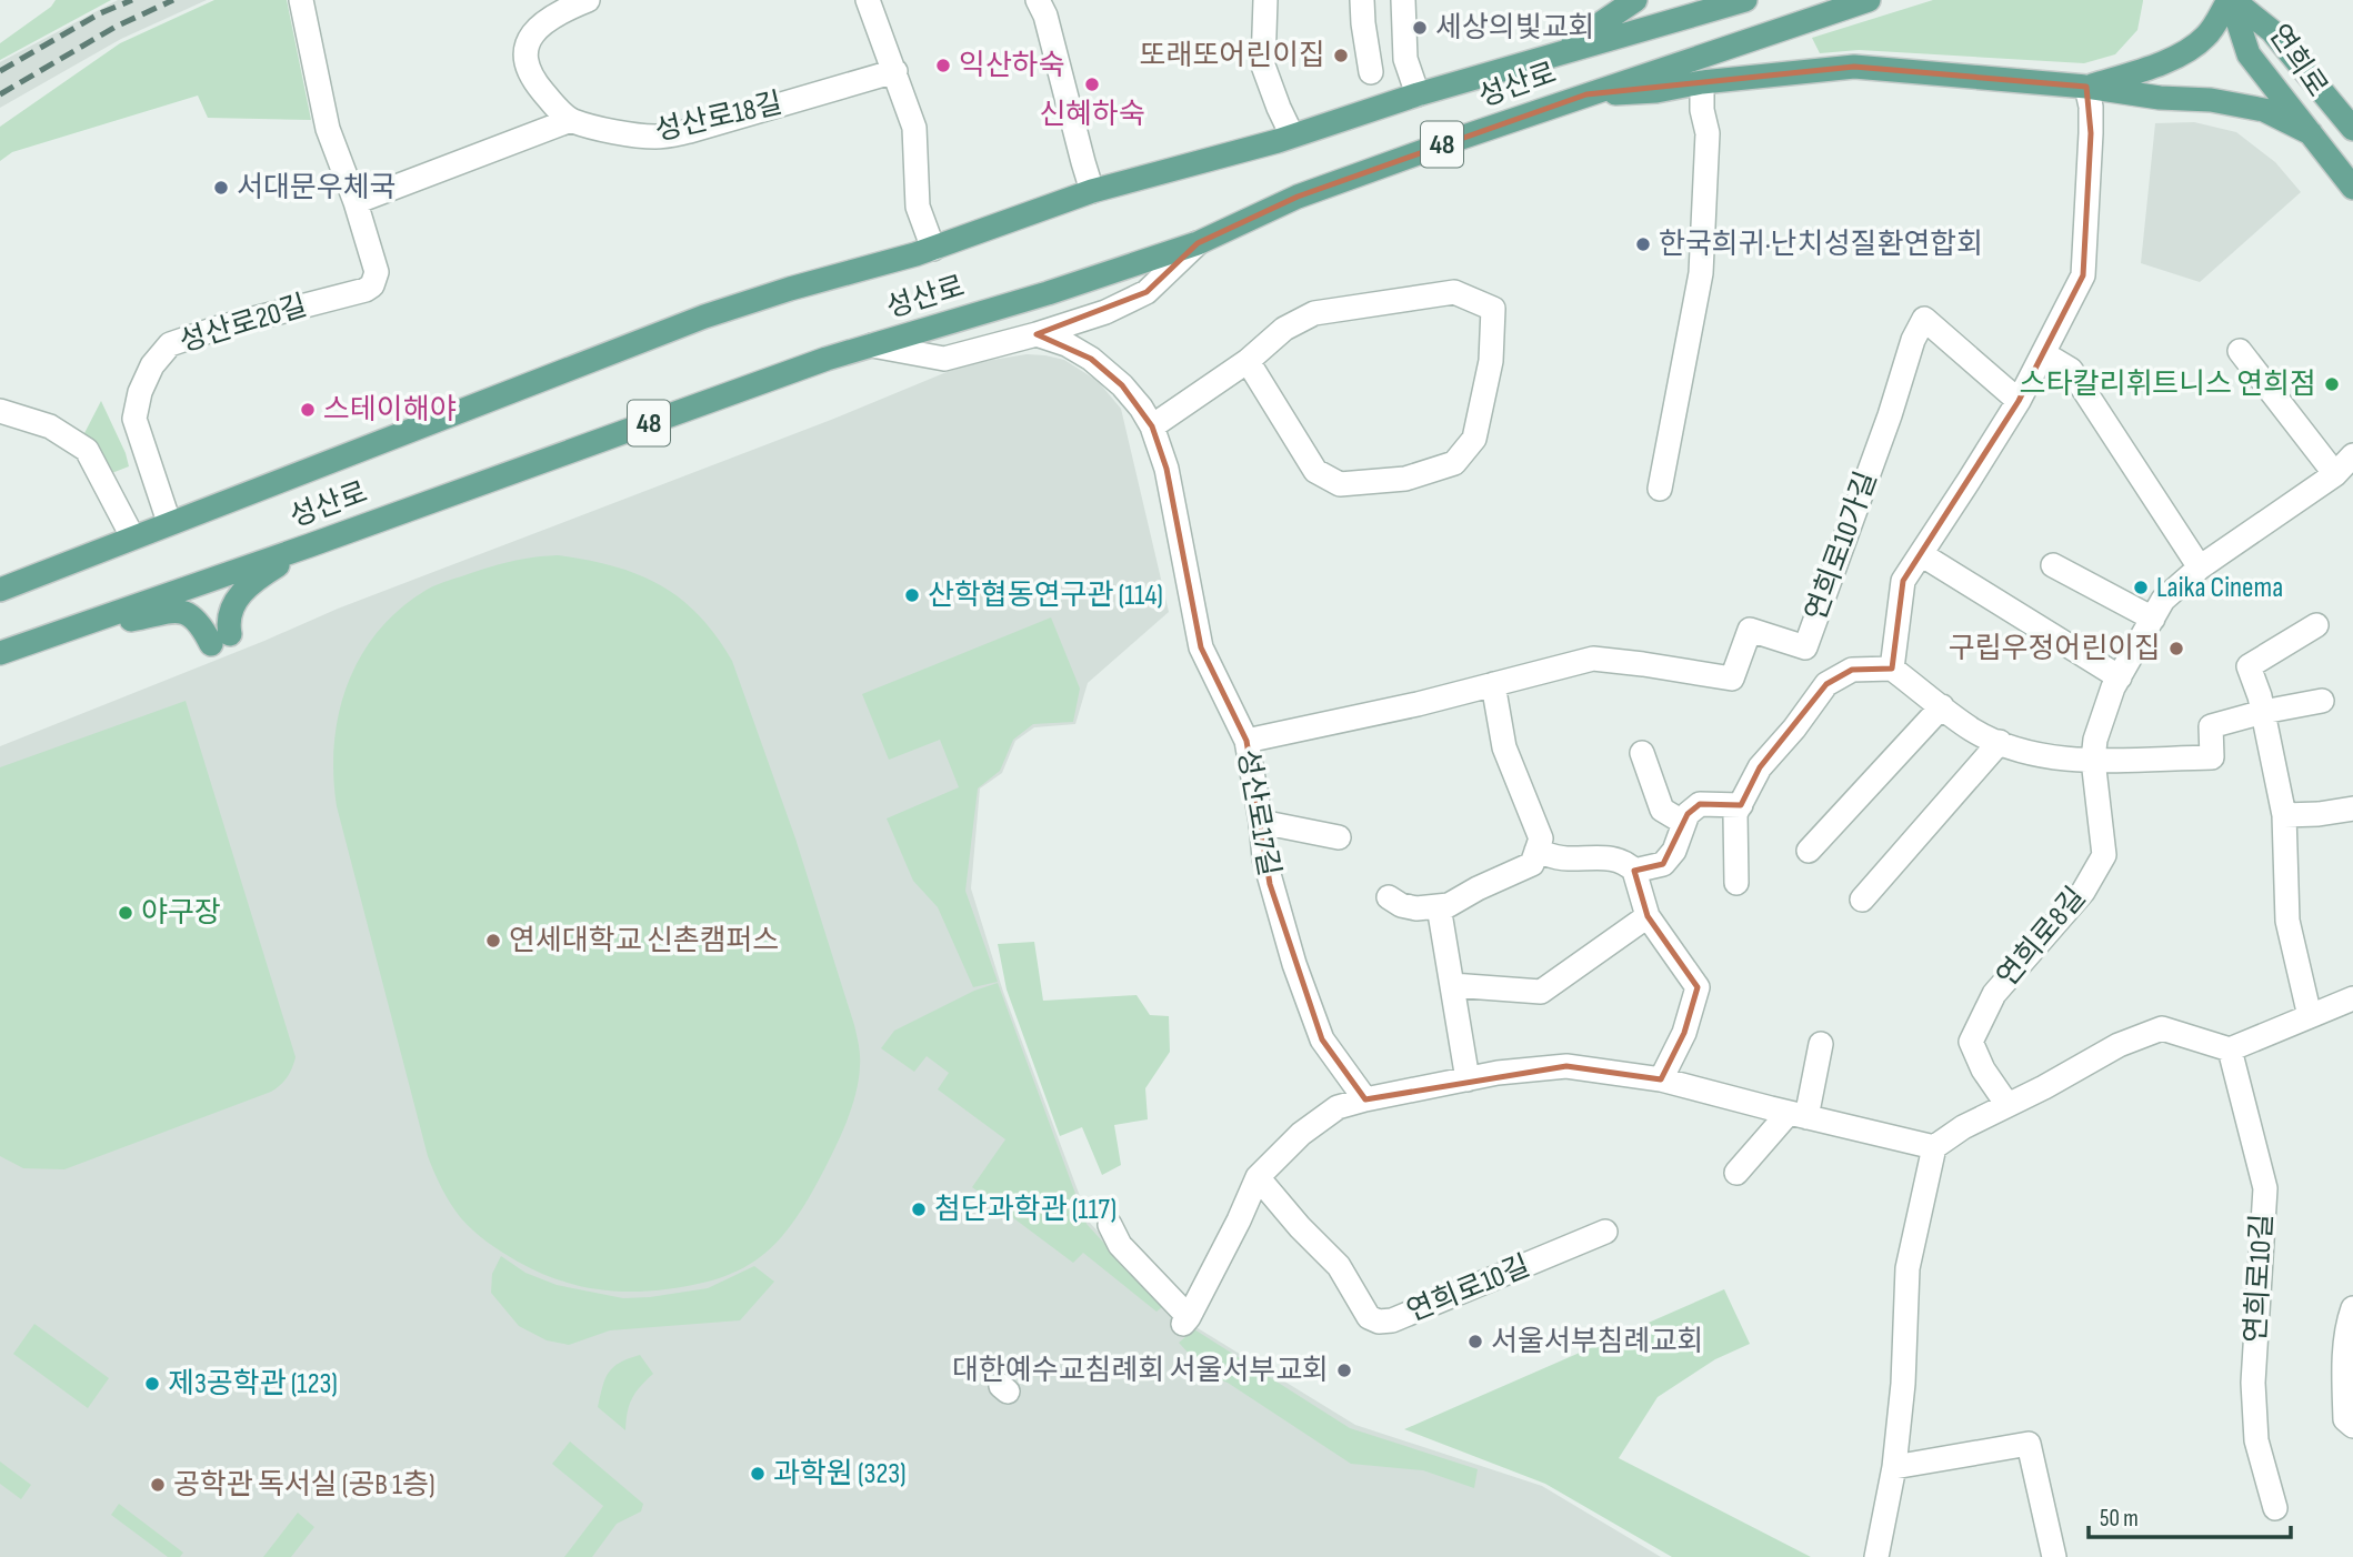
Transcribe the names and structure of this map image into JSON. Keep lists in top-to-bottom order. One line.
{"streets":{"main road":["연희로","성산로","48"],"street":["성산로18길","성산로20길","연희로10가길","성산로17길","연희로8길","연희로10길"]},"crossings":[["성산로","성산로20길"],["연희로10가길","성산로17길"]],"places":["세상의빛교회","또래또어린이집","익산하숙","신혜하숙","서대문우체국","한국희귀·난치성질환연합회","스타칼리휘트니스 연희점","스테이해야","Laika Cinema","산학협동연구관 (114)","구립우정어린이집","야구장","연세대학교 신촌캠퍼스","첨단과학관 (117)","서울서부침례교회","대한예수교침례회 서울서부교회","제3공학관 (123)","과학원 (323)","공학관 독서실 (공B 1층)"],"scale_bar":"50 m"}
